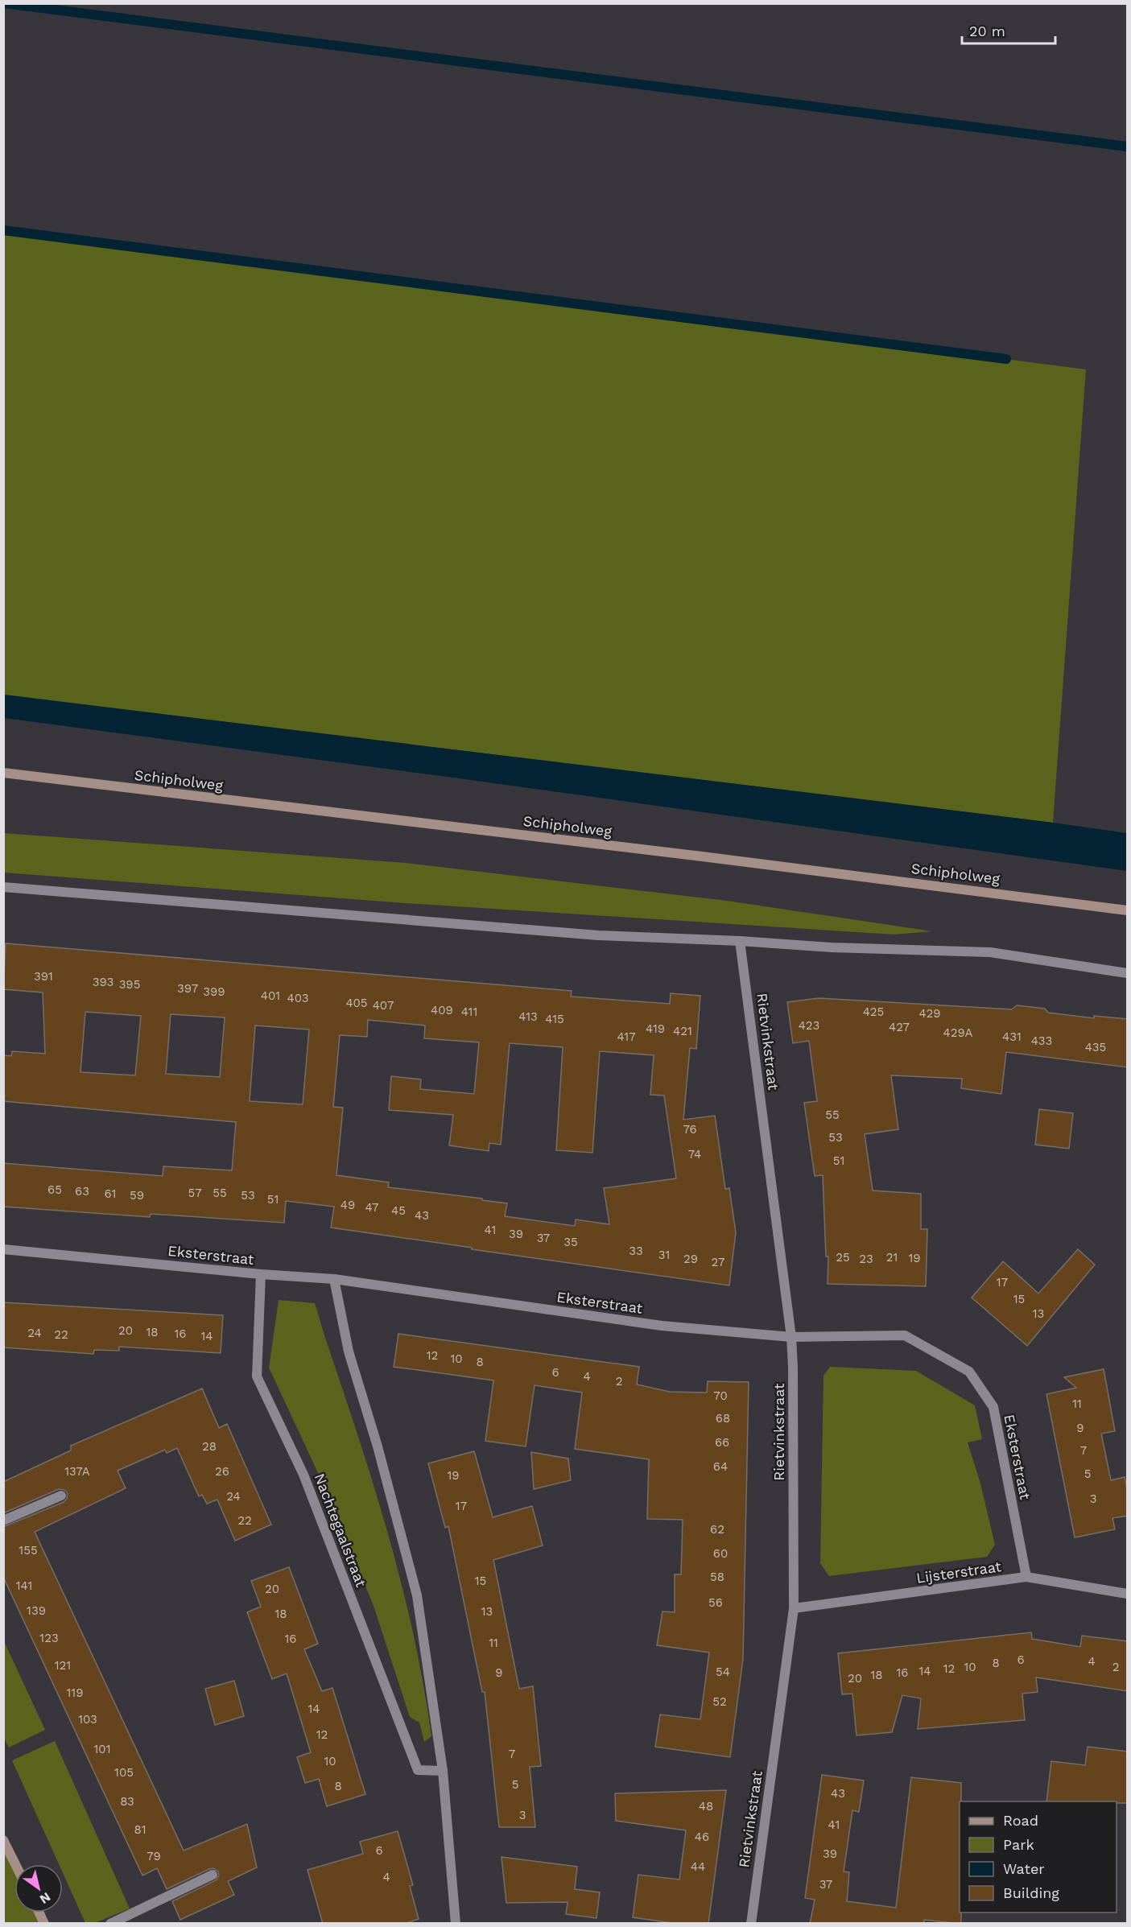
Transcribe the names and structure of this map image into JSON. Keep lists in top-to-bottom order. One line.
{"streets":{"main road":["Schipholweg"],"street":["Rietvinkstraat","Eksterstraat","Nachtegaalstraat","Lijsterstraat"]},"crossings":[["Rietvinkstraat","Eksterstraat"],["Rietvinkstraat","Lijsterstraat"],["Eksterstraat","Nachtegaalstraat"],["Eksterstraat","Lijsterstraat"]],"house_numbers":["391","393","395","397","399","401","403","405","407","409","411","425","429","413","415","423","427","419","421","429A","417","431","433","435","55","76","53","74","51","65","63","57","55","61","59","53","51","49","47","45","43","41","39","37","35","33","31","25","21","19","29","23","27","17","15","13","20","18","24","16","22","14","12","10","8","6","4","2","70","11","68","9","66","28","7","64","137A","26","5","19","24","3","17","22","62","155","60","58","15","141","20","56","139","13","18","123","16","11","6","4","8","121","10","2","12","14","54","9","16","18","20","119","52","14","103","12","101","7","10","105","5","8","43","83","48","3","41","81","46","6","39","79","44","4","37"],"legend":["Road","Park","Water","Building"],"scale_bar":"20 m","north":"bottom right"}
